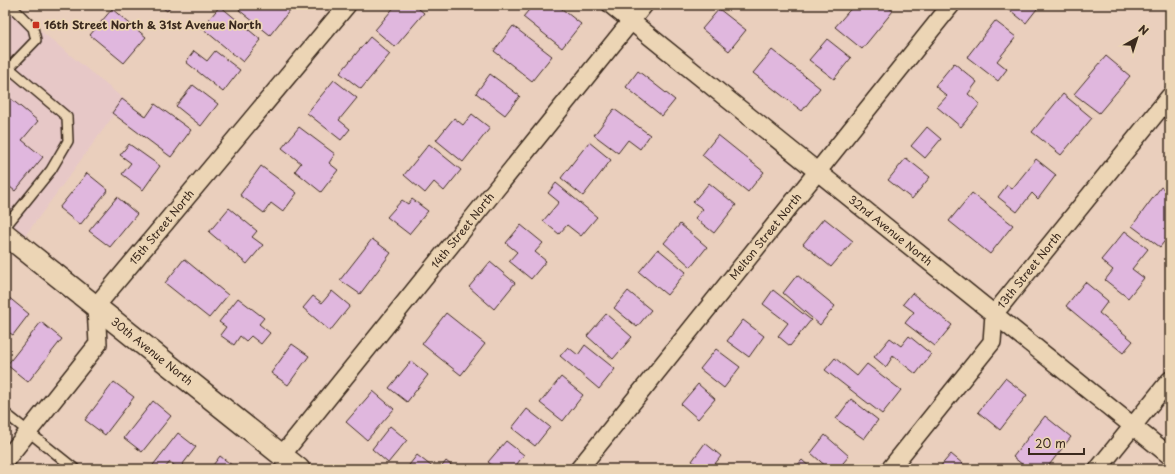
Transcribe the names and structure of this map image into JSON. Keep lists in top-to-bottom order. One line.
{"streets":{"street":["15th Street North","14th Street North","32nd Avenue North","Melton Street North","13th Street North","30th Avenue North"]},"crossings":[["15th Street North","30th Avenue North"],["14th Street North","32nd Avenue North"],["14th Street North","30th Avenue North"],["32nd Avenue North","Melton Street North"],["32nd Avenue North","13th Street North"]],"places":{"transit":["16th Street North & 31st Avenue North"]},"scale_bar":"20 m","north":"top right"}
